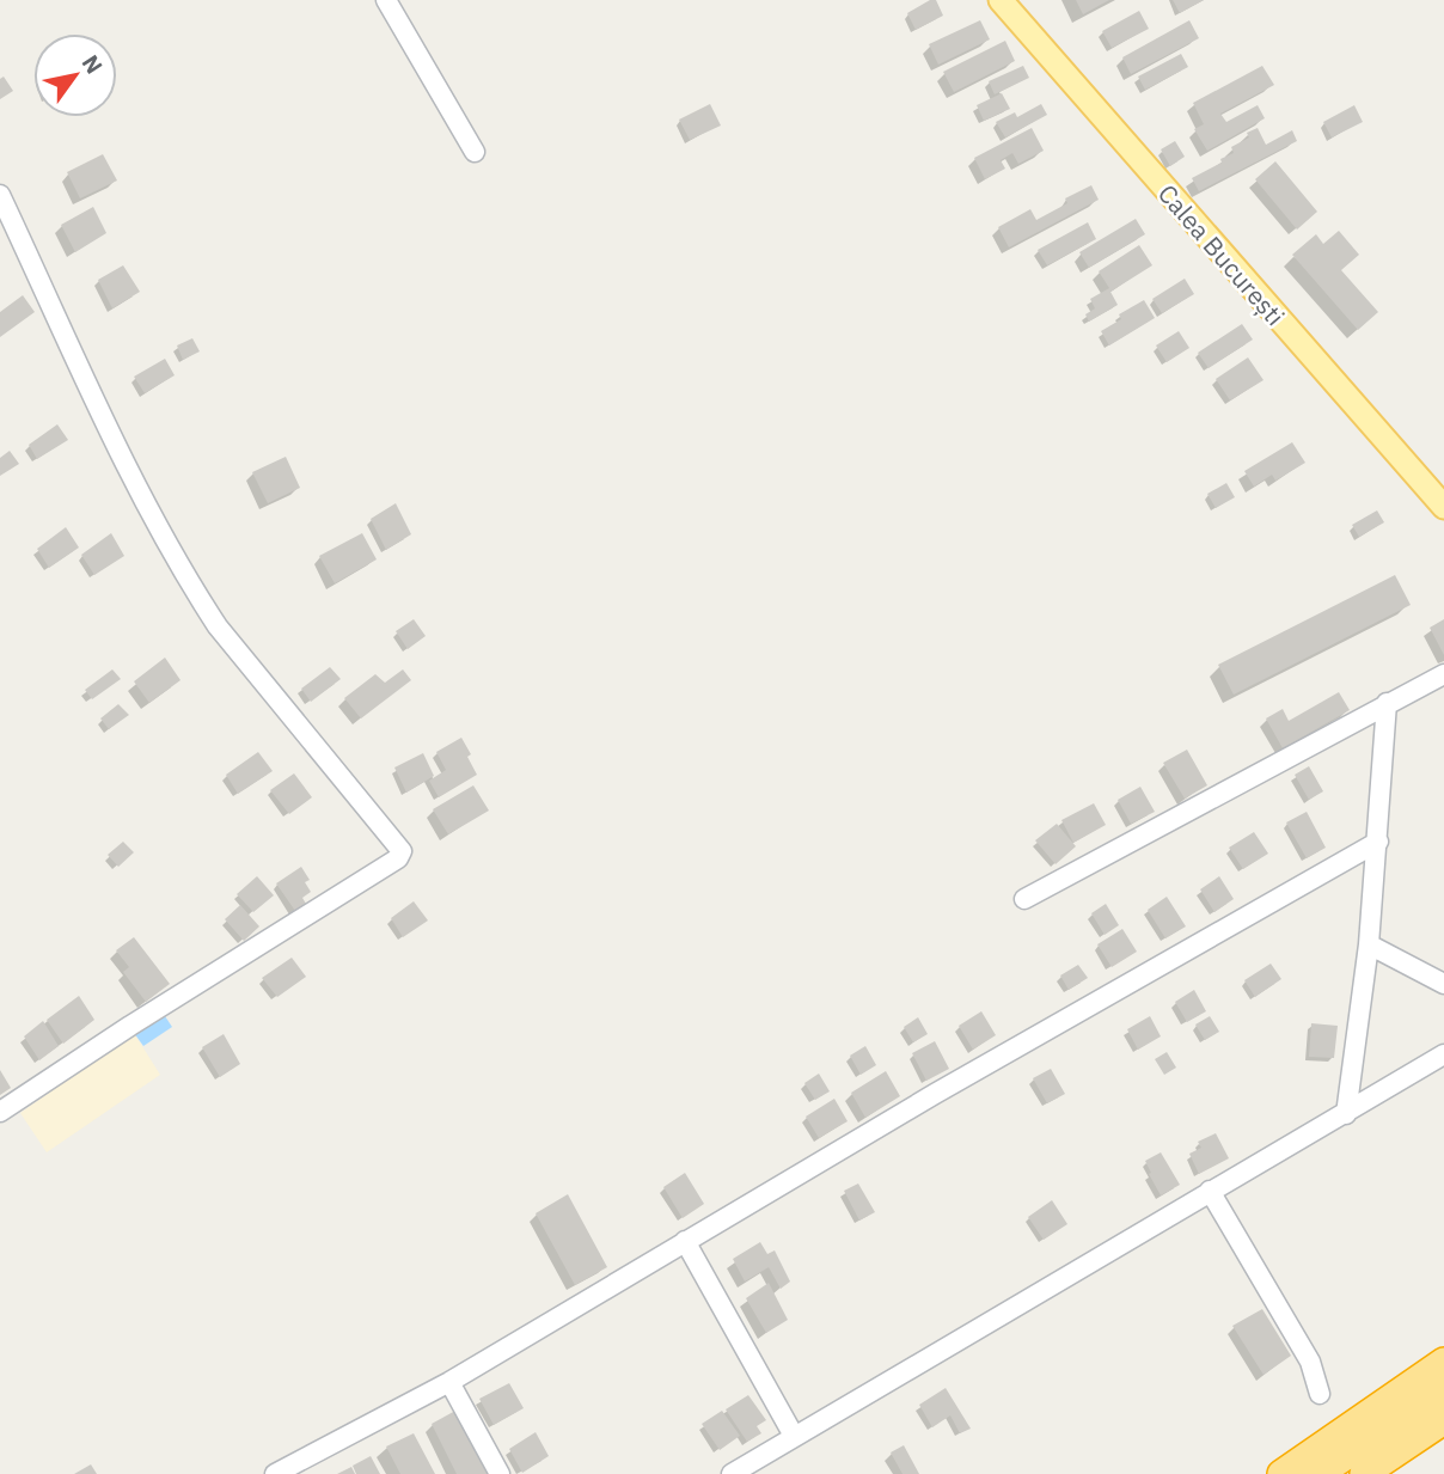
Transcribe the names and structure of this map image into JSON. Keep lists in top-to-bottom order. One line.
{"streets":{"main road":["Calea București"]},"north":"top right"}
